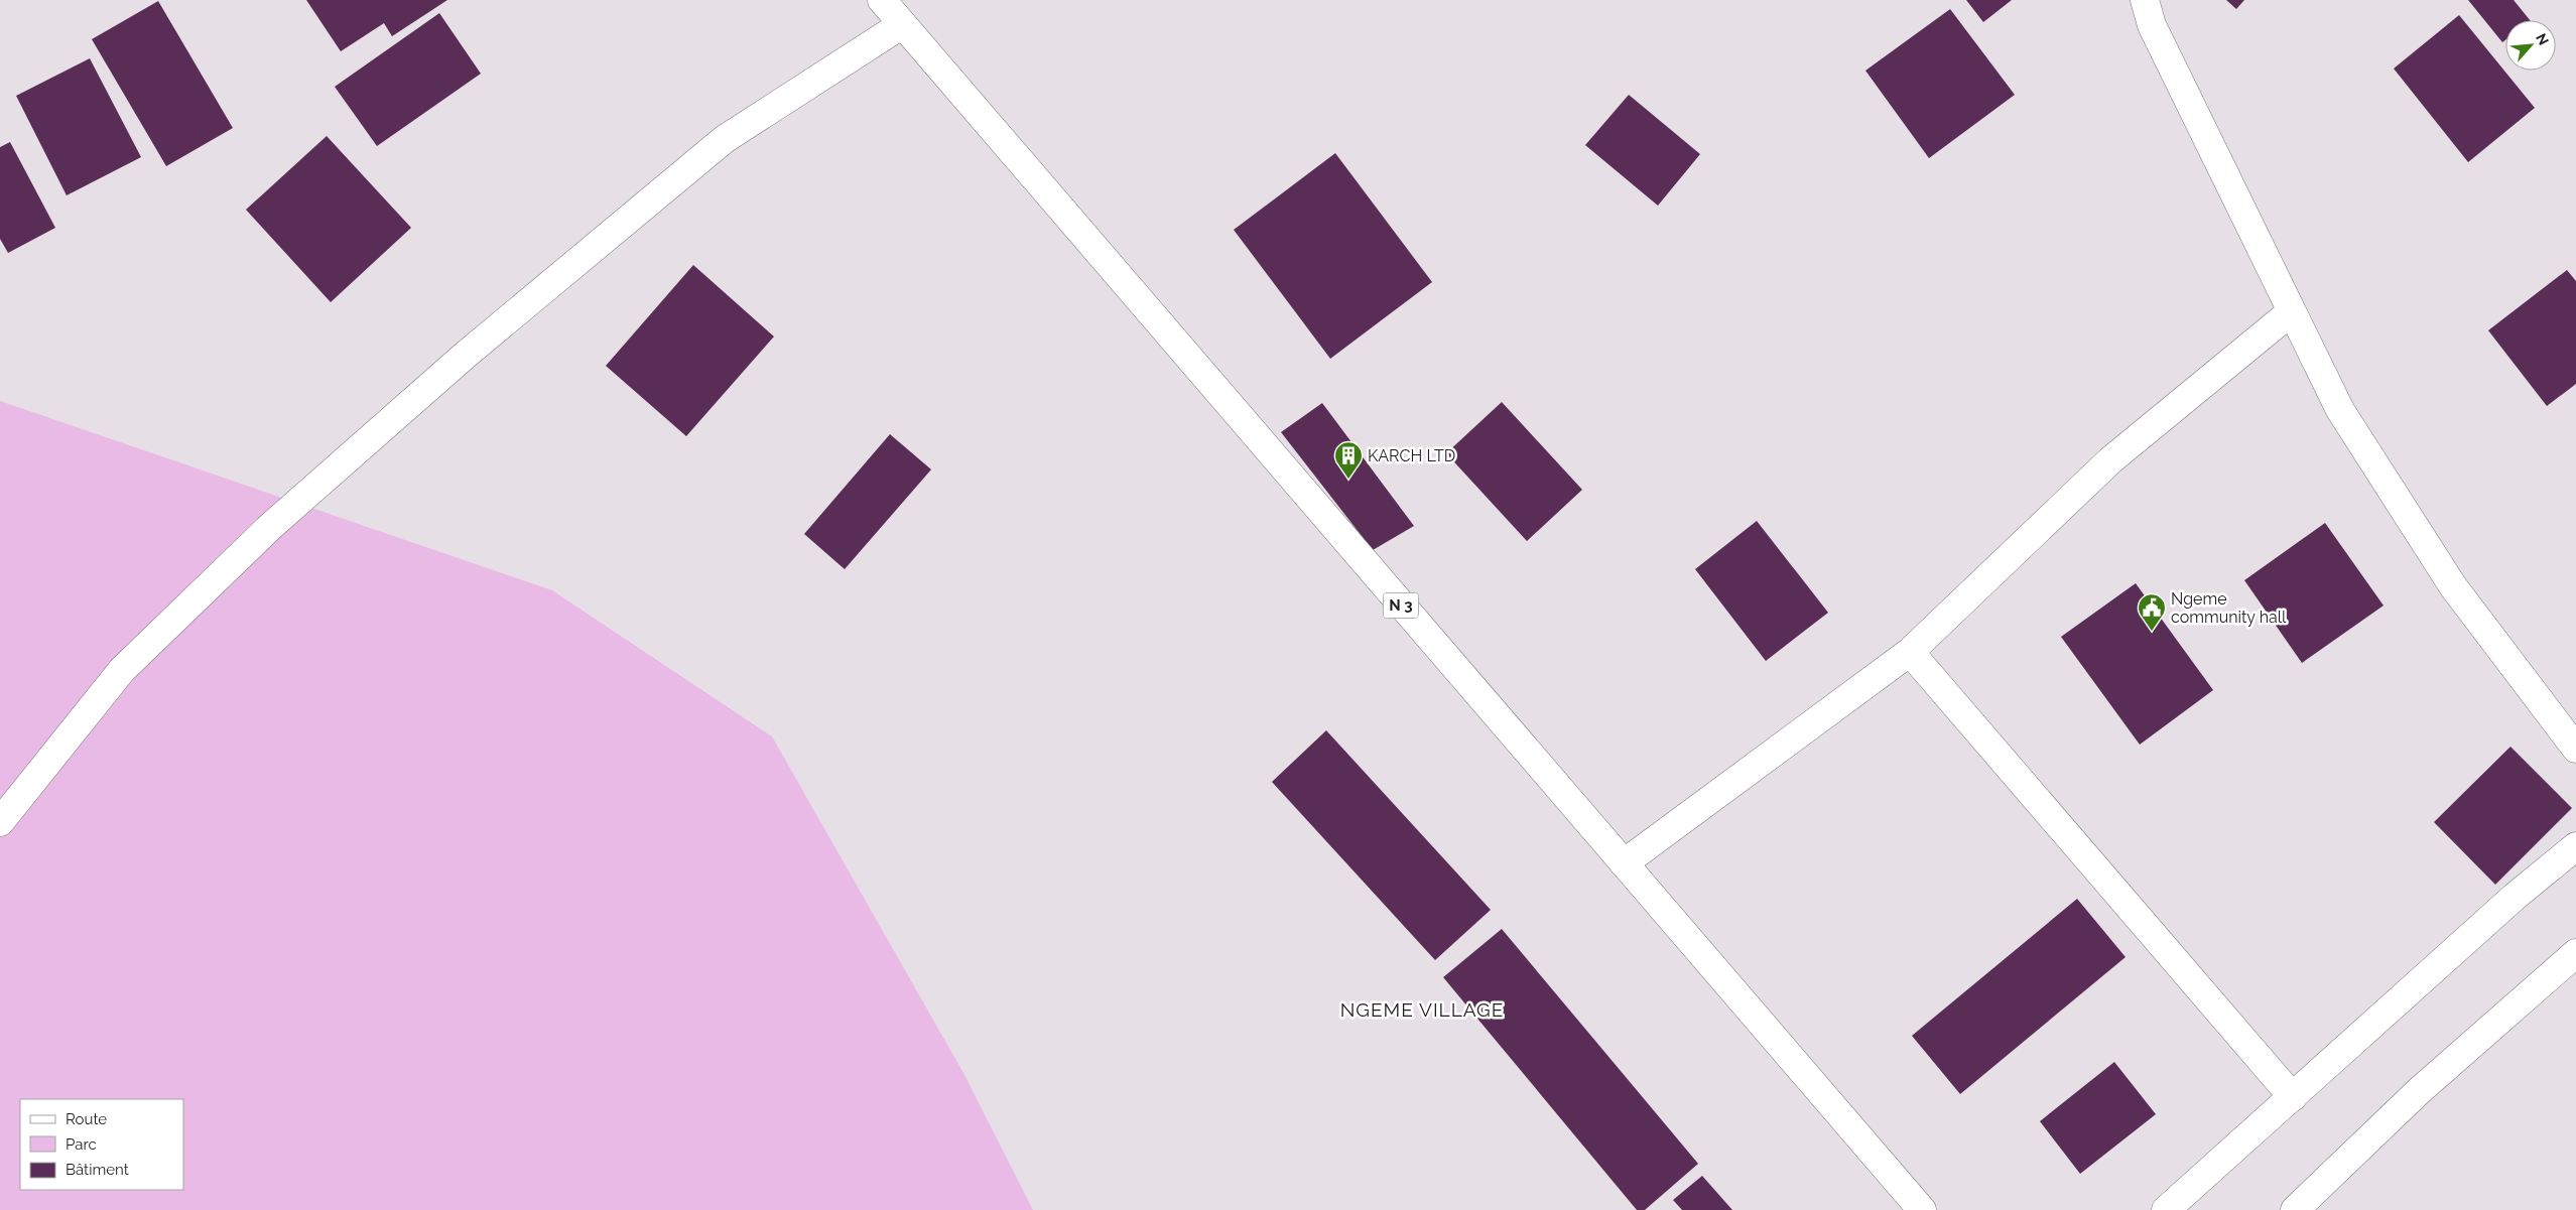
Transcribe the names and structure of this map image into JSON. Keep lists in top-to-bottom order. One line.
{"streets":{"main road":["N 3"]},"districts":["NGEME VILLAGE"],"places":{"building":["KARCH LTD"],"public building":["Ngeme community hall"]},"legend":["Route","Parc","Bâtiment"],"north":"top right"}
